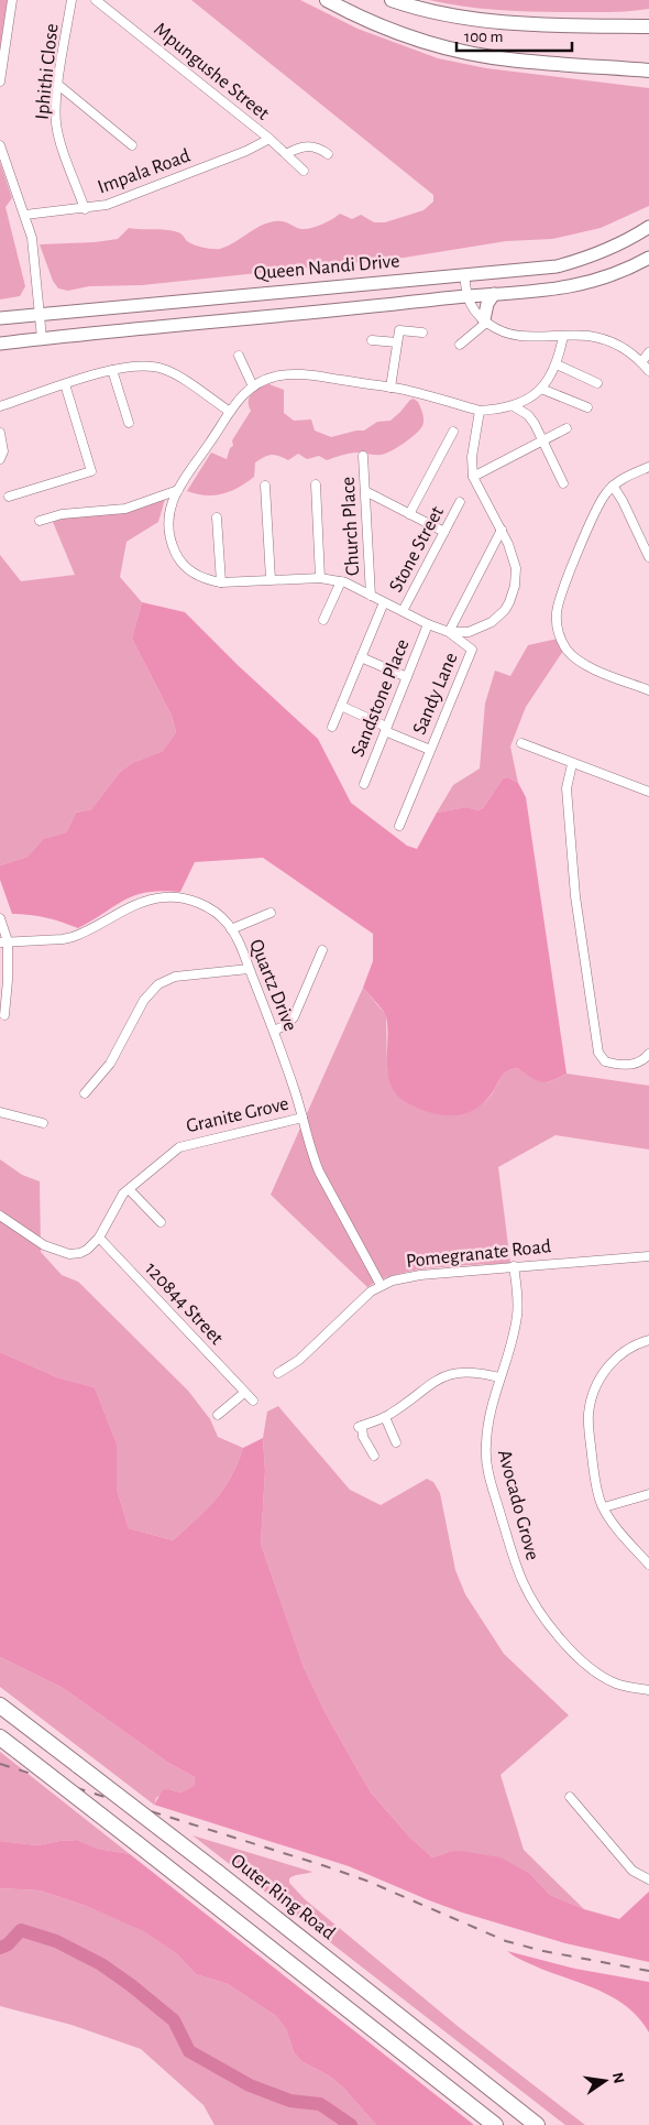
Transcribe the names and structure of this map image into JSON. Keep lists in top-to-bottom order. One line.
{"streets":{"highway":["Outer Ring Road"],"main road":["Queen Nandi Drive"],"street":["Iphithi Close","Mpungushe Street","Impala Road","Church Place","Stone Street","Sandy Lane","Sandstone Place","Quartz Drive","Granite Grove","Pomegranate Road","120844 Street","Avocado Grove"]},"crossings":[["Iphithi Close","Impala Road"],["Mpungushe Street","Impala Road"],["Sandy Lane","Sandstone Place"],["Quartz Drive","Granite Grove"],["Quartz Drive","Pomegranate Road"],["Granite Grove","120844 Street"],["Pomegranate Road","Avocado Grove"]],"scale_bar":"100 m","north":"right"}
